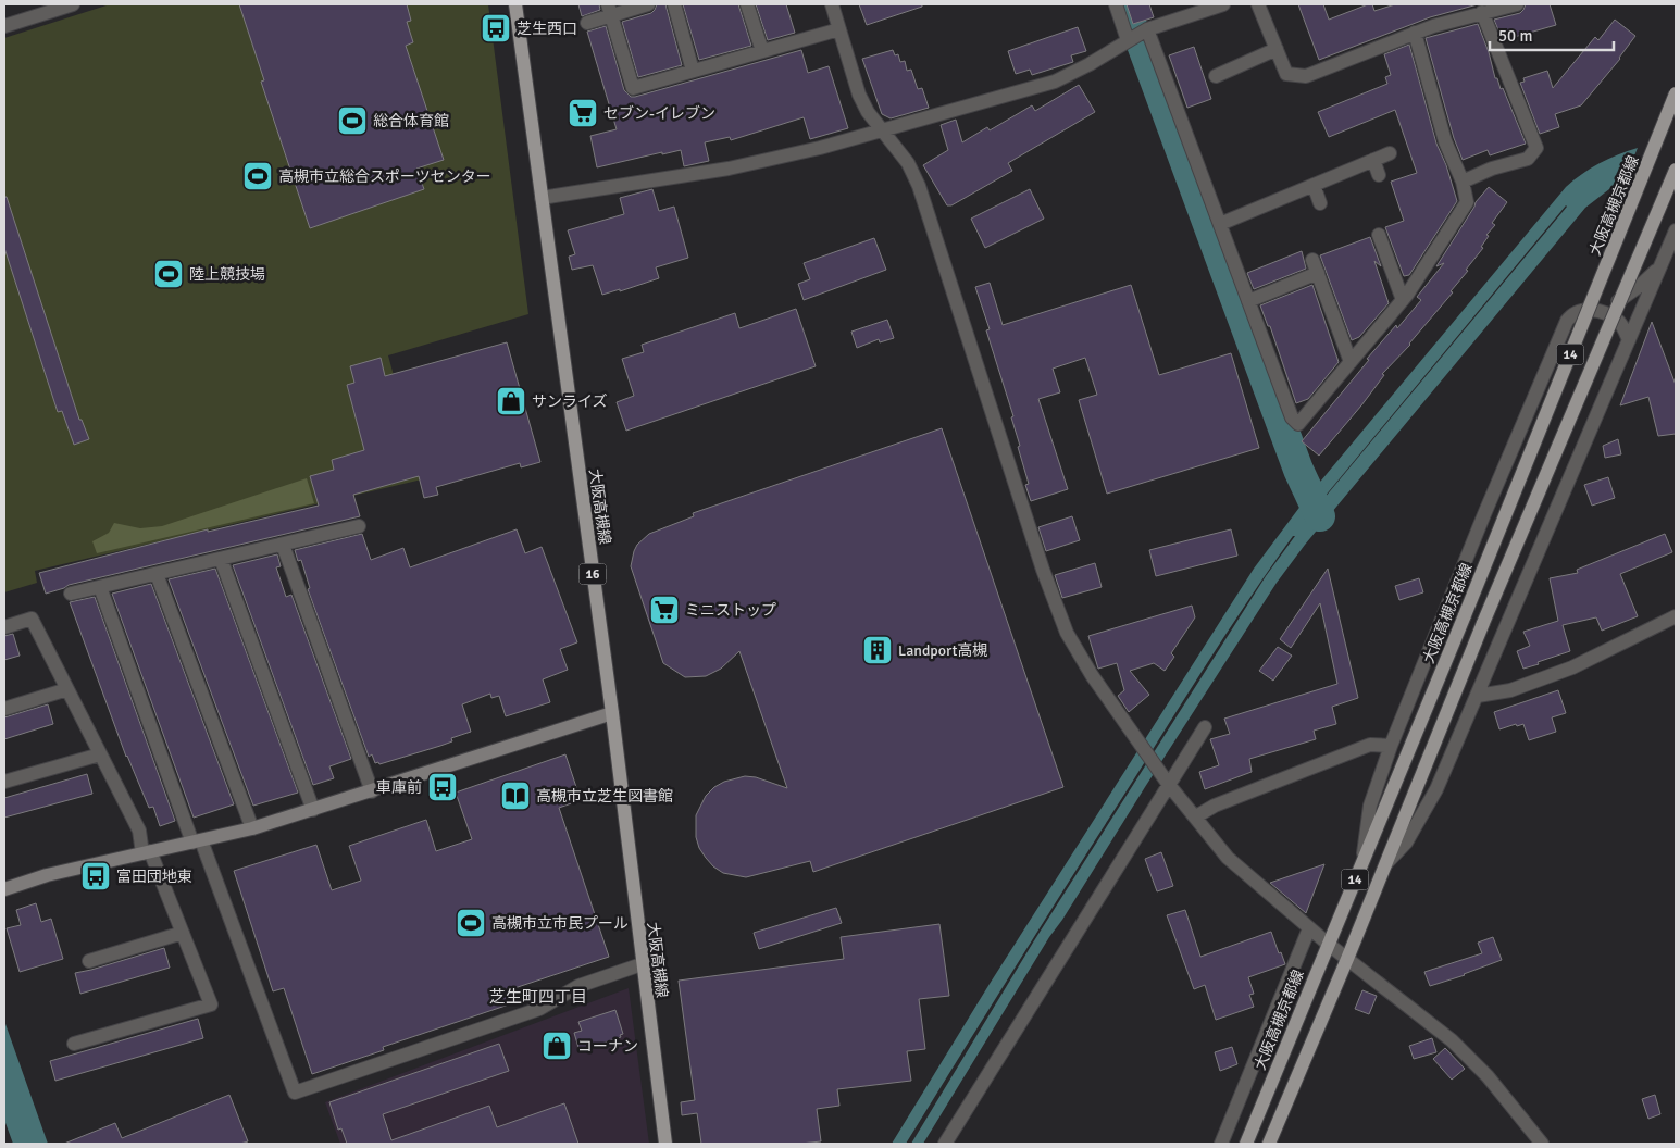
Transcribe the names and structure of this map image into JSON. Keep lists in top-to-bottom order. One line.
{"streets":{"main road":["大阪高槻京都線","14","大阪高槻線","16"]},"districts":["芝生町四丁目"],"places":{"bus stop":["芝生西口","車庫前","富田団地東"],"supermarket":["セブン-イレブン","ミニストップ"],"sports":["総合体育館","高槻市立総合スポーツセンター","陸上競技場","高槻市立市民プール"],"shop":["サンライズ","コーナン"],"building":["Landport高槻"],"library":["高槻市立芝生図書館"]},"scale_bar":"50 m"}
